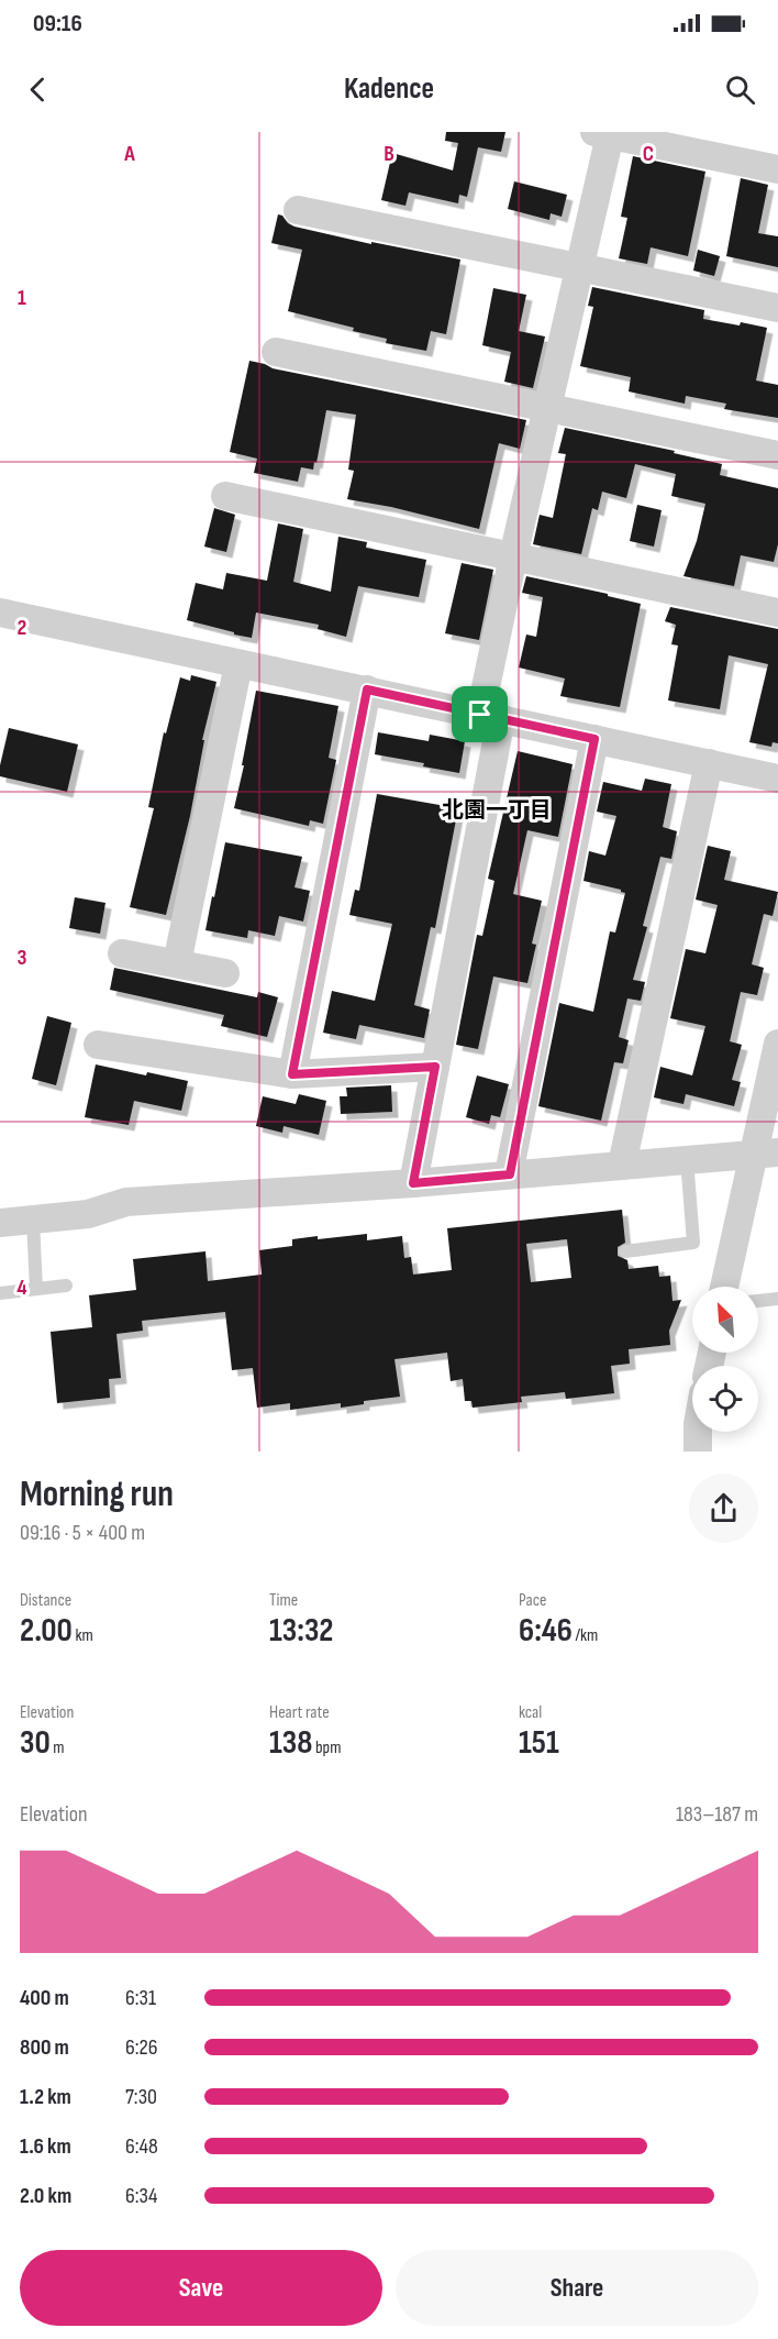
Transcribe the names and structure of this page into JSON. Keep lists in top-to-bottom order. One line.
{"districts":["北園一丁目"],"north":"top left","page":{"status":"09:16","header":"Kadence","heading":["Morning run","09:16 · 5 × 400 m"],"stats":[["Distance","2.00 km"],["Time","13:32"],["Pace","6:46 /km"],["Elevation","30 m"],["Heart rate","138 bpm"],["kcal","151"]],"chart":["Elevation","183–187 m"],"list":[{"name":"400 m","note":"6:31"},{"name":"800 m","note":"6:26"},{"name":"1.2 km","note":"7:30"},{"name":"1.6 km","note":"6:48"},{"name":"2.0 km","note":"6:34"}],"buttons":["Save","Share"]},"grid":{"columns":["A","B","C"],"rows":["1","2","3","4"]}}
